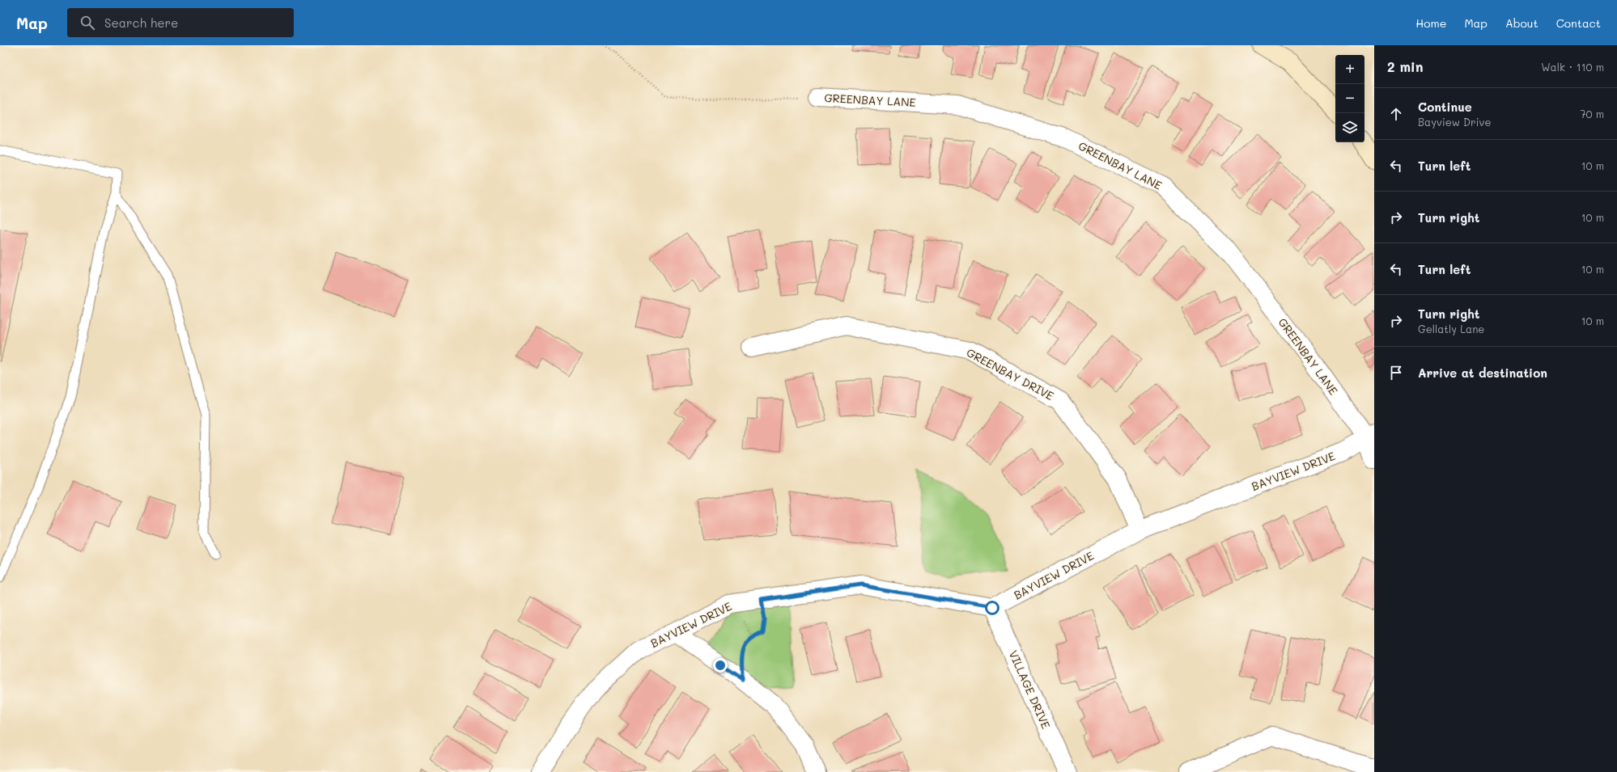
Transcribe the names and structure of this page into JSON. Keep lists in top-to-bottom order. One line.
{"streets":{"street":["GREENBAY LANE","GREENBAY DRIVE","BAYVIEW DRIVE","VILLAGE DRIVE"]},"crossings":[["GREENBAY LANE","BAYVIEW DRIVE"],["GREENBAY DRIVE","BAYVIEW DRIVE"],["BAYVIEW DRIVE","VILLAGE DRIVE"]],"page":{"header":"Map","search":"Search here","nav":["Home","Map","About","Contact"],"heading":["2 min","Walk · 110 m"],"map_buttons":["+","−"],"list":[["Continue","Bayview Drive","70 m"],["Turn left","10 m"],["Turn right","10 m"],["Turn left","10 m"],["Turn right","Gellatly Lane","10 m"],"Arrive at destination"]}}
